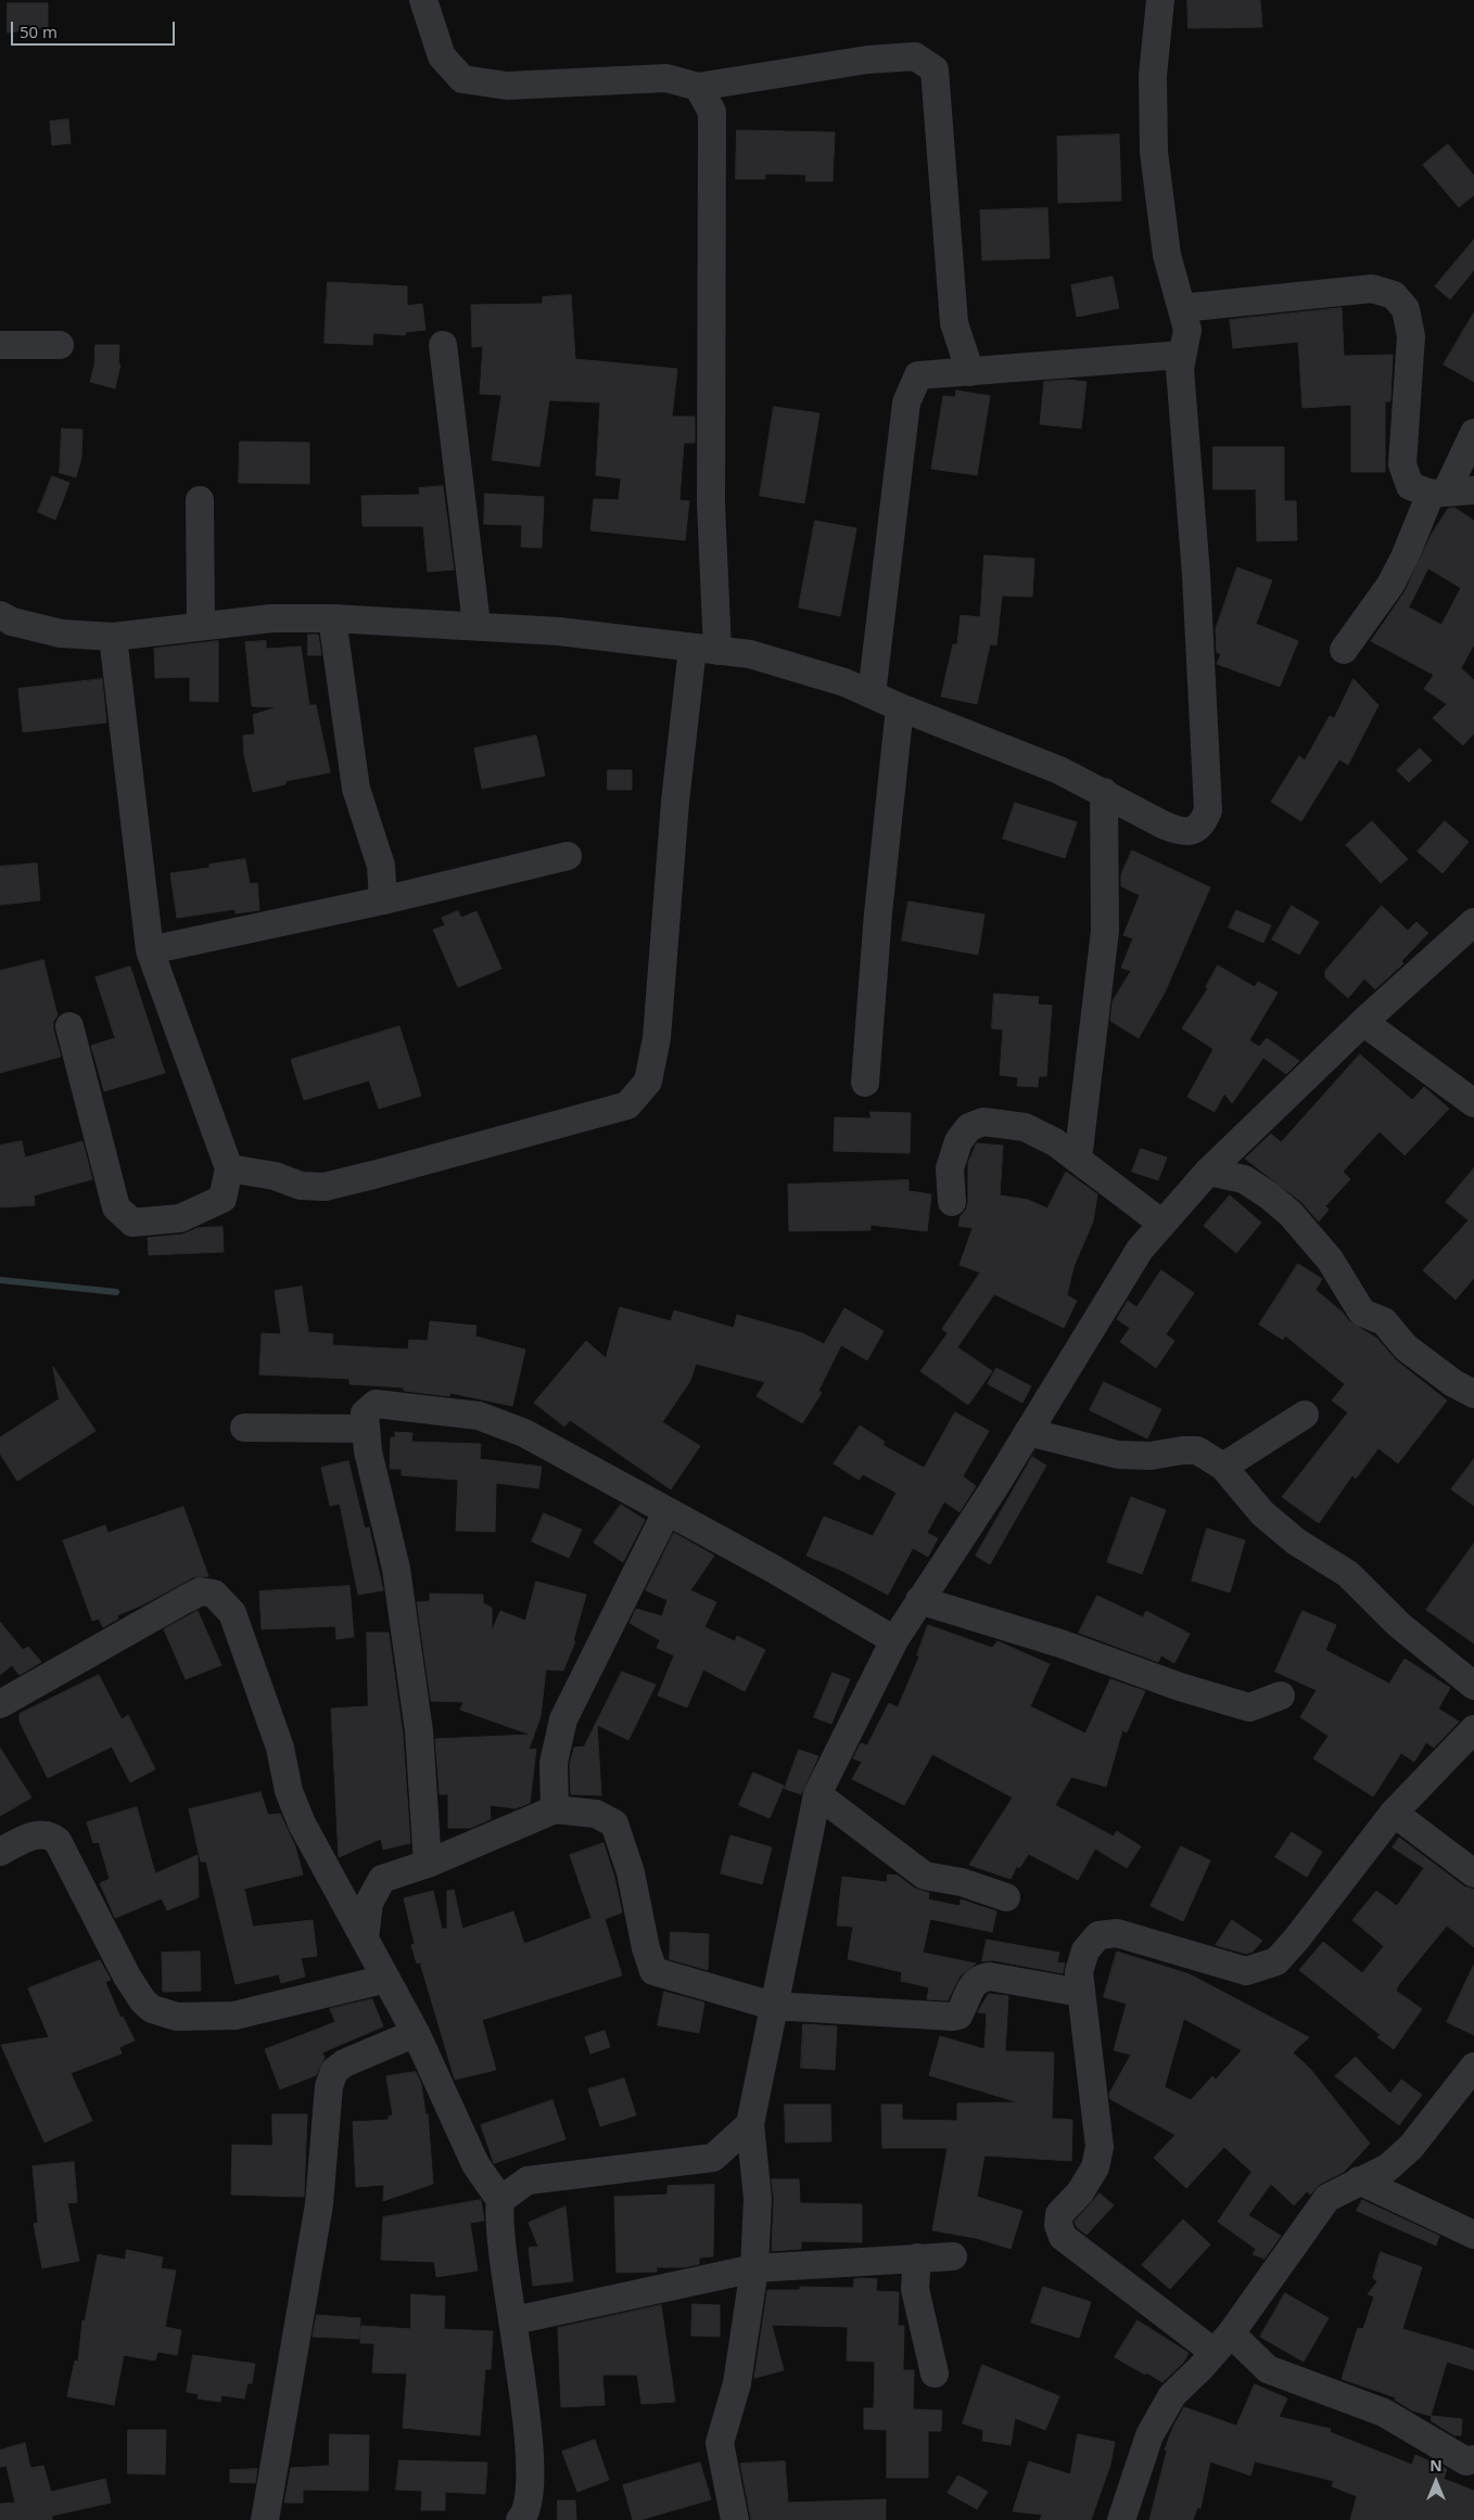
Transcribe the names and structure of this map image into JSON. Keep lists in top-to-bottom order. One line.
{"scale_bar":"50 m","north":"top"}
